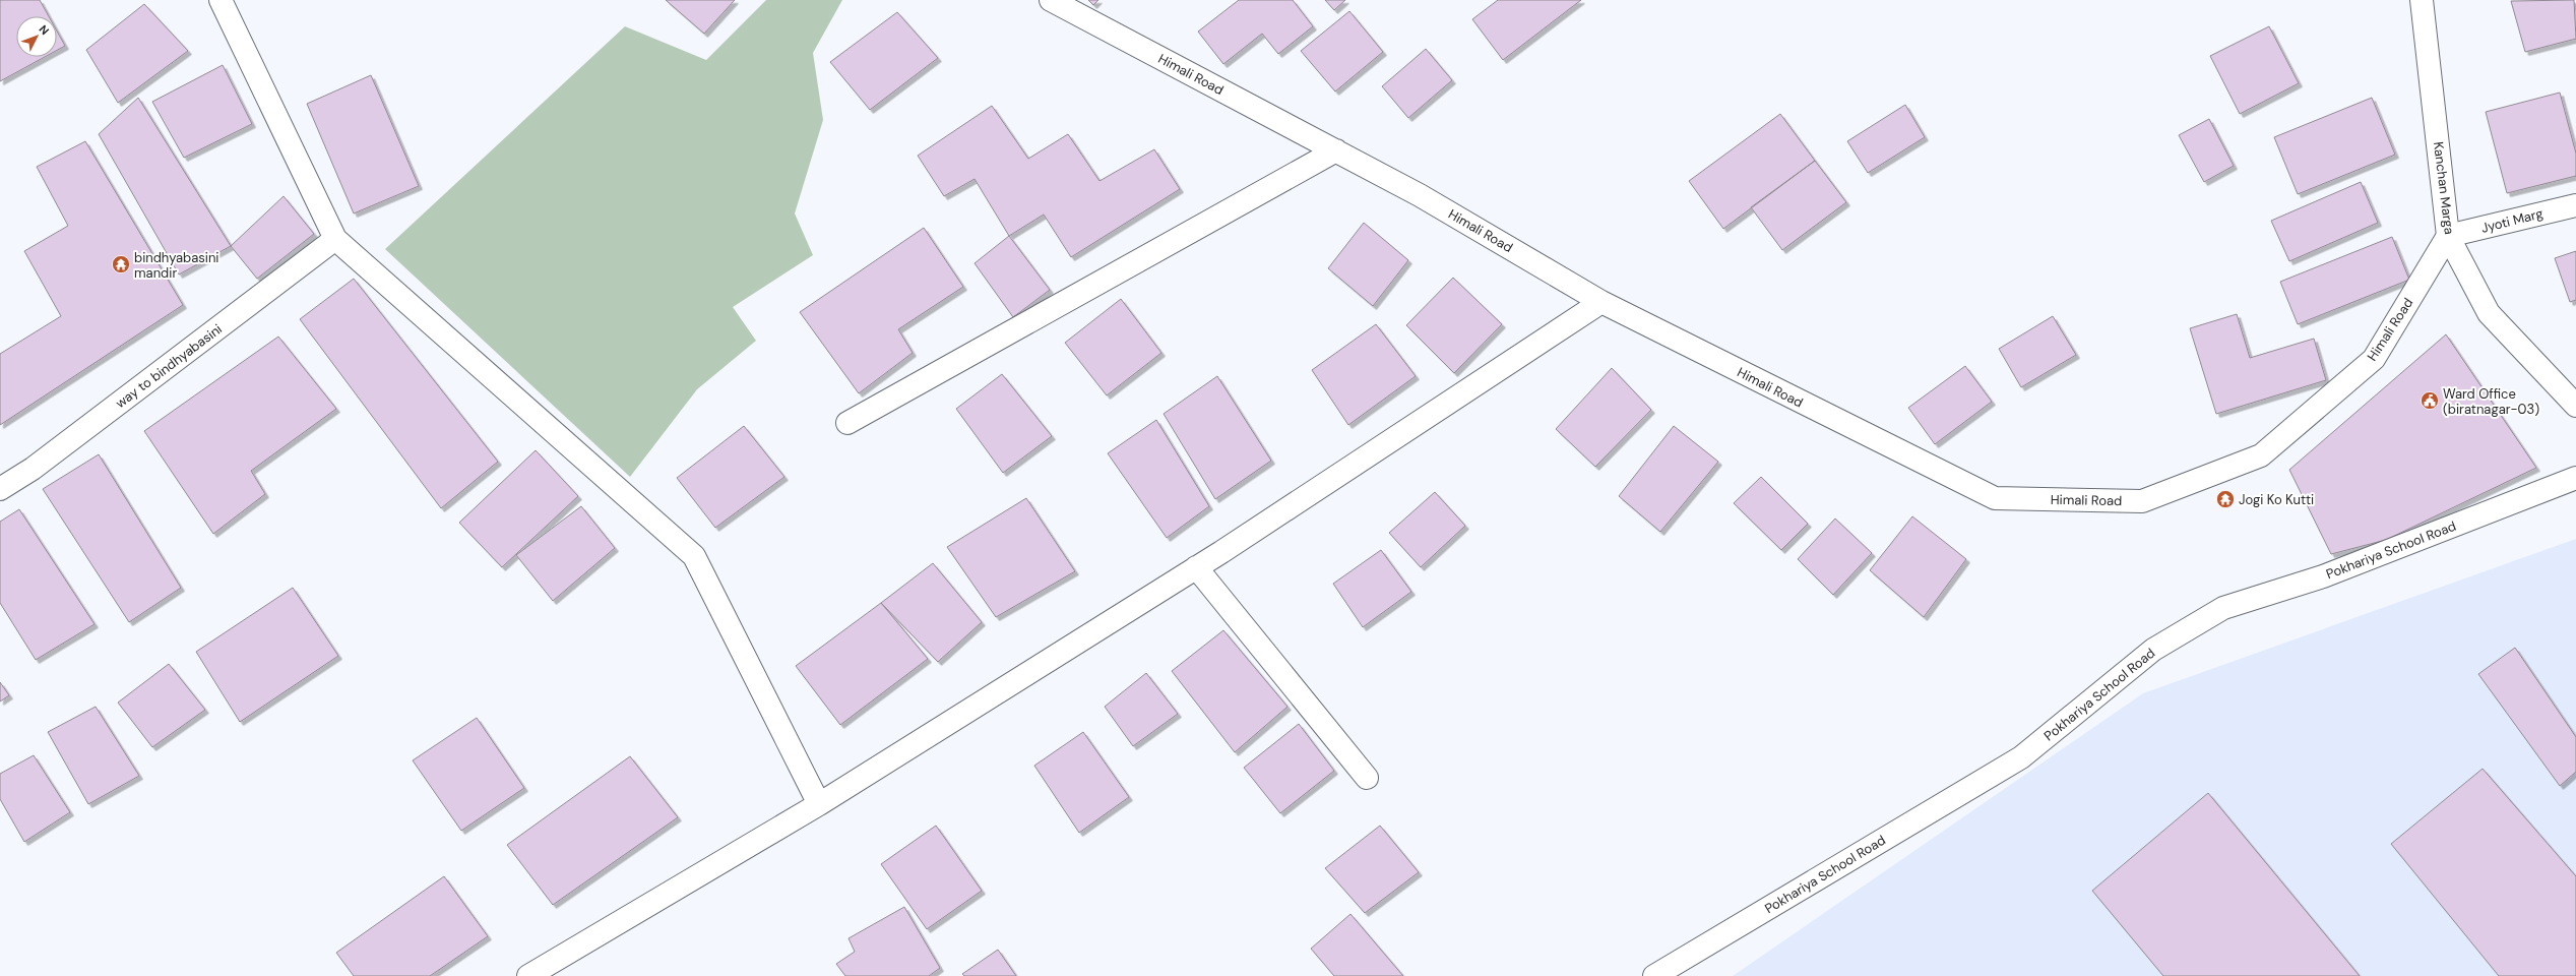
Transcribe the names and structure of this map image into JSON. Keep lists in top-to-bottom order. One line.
{"streets":{"street":["Himali Road","Kanchan Marga","Jyoti Marg","way to bindhyabasini","Pokhariya School Road"]},"crossings":[["Himali Road","Kanchan Marga"],["Himali Road","Jyoti Marg"],["Kanchan Marga","Jyoti Marg"]],"places":{"temple":["bindhyabasini mandir","Jogi Ko Kutti"],"public building":["Ward Office (biratnagar-03)"]},"north":"top right"}
